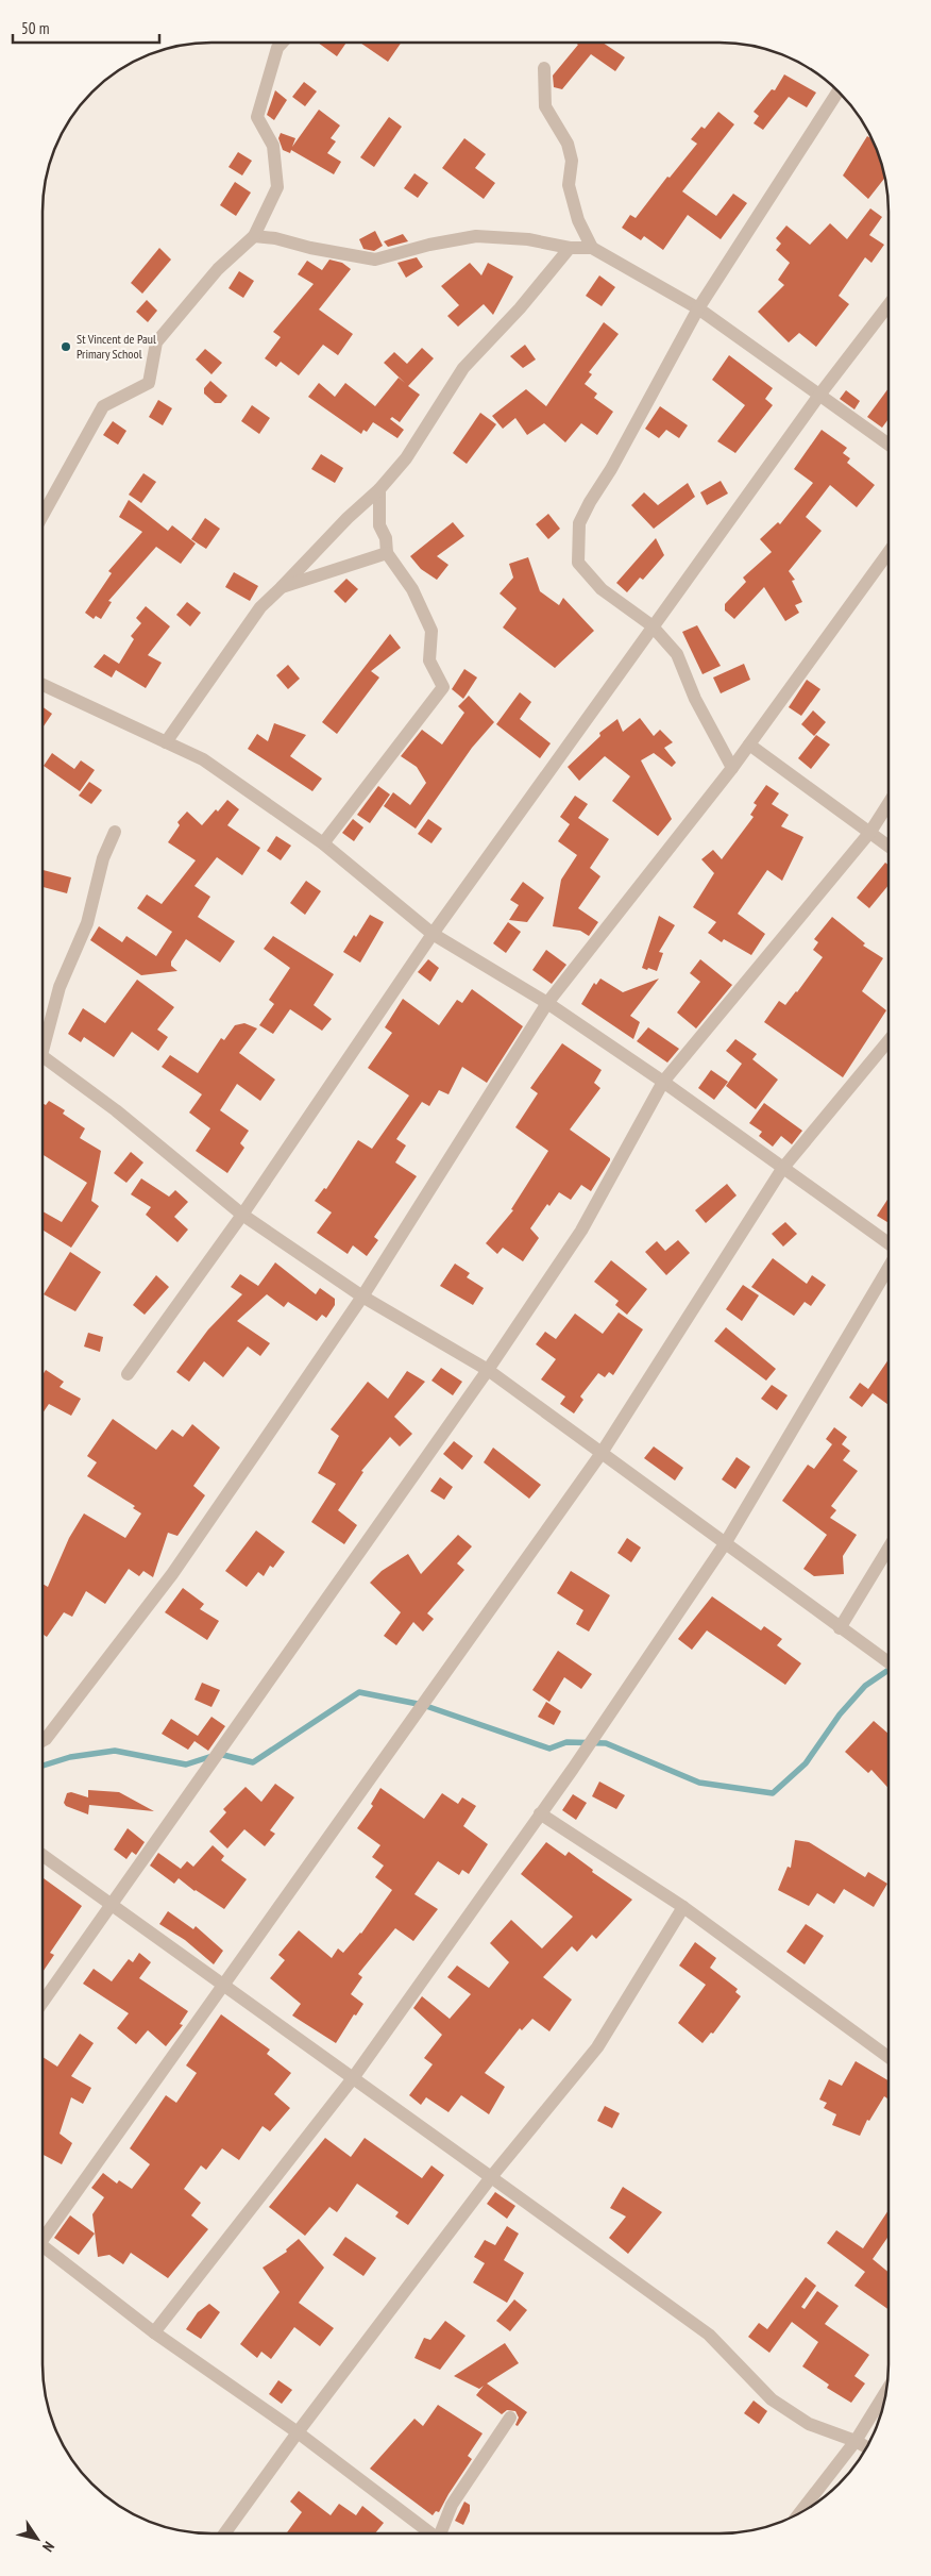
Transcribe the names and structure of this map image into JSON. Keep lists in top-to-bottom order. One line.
{"places":["St Vincent de Paul Primary School"],"scale_bar":"50 m","north":"bottom right"}
